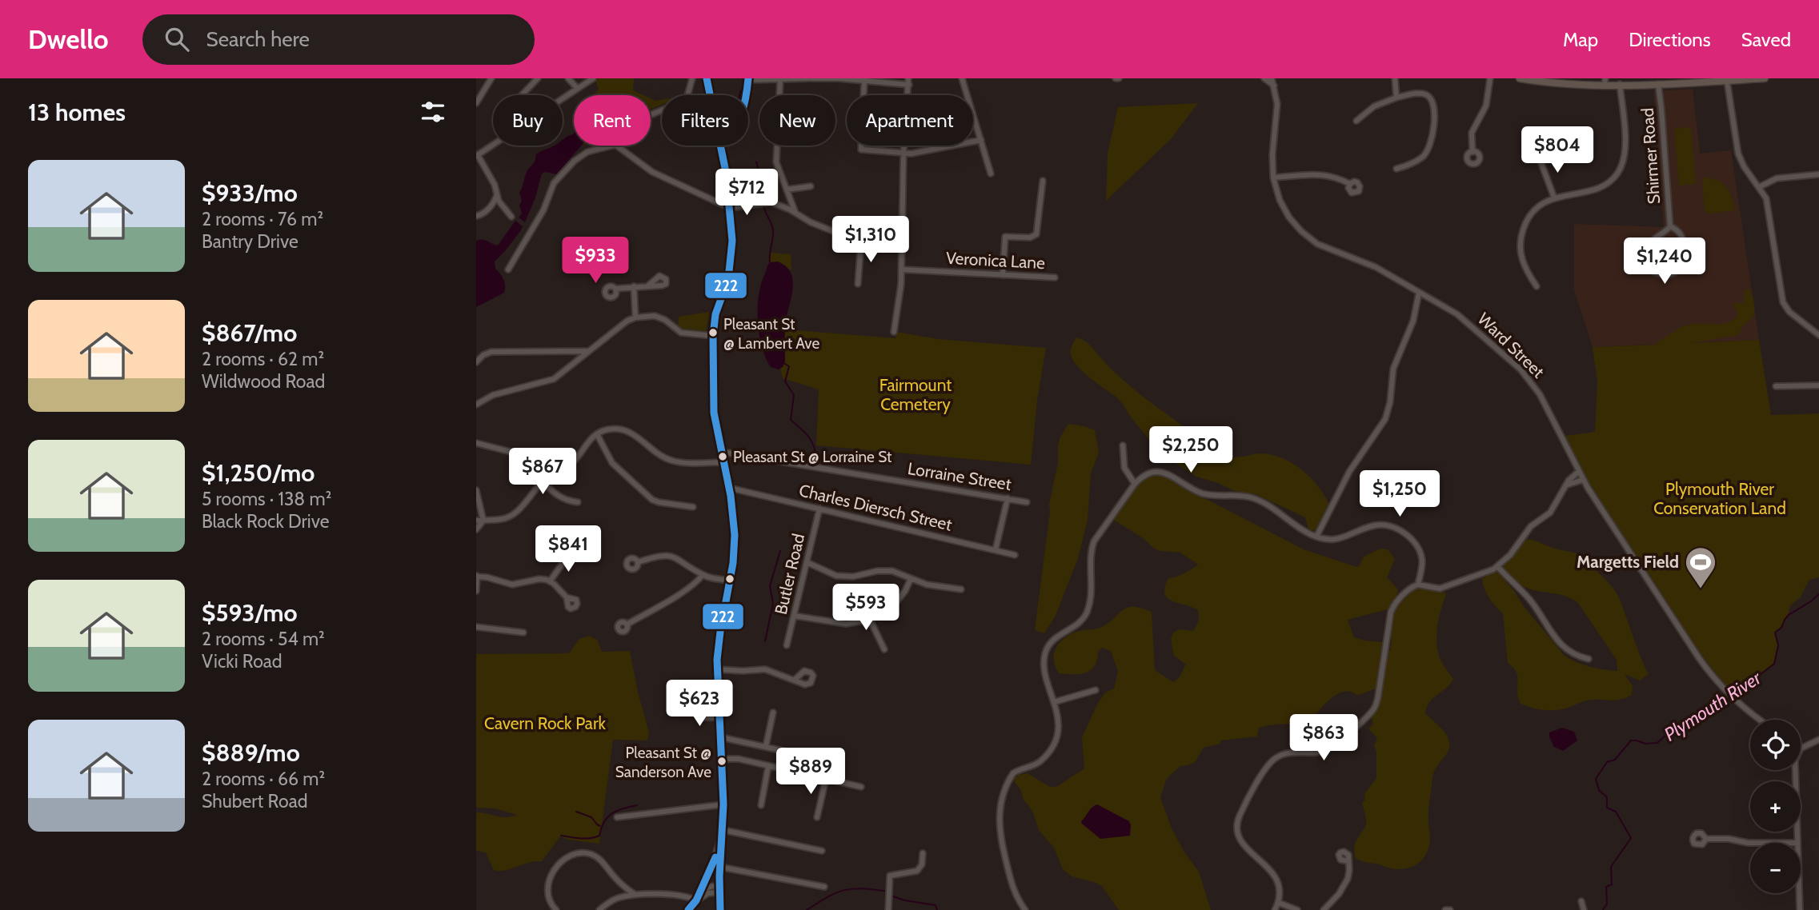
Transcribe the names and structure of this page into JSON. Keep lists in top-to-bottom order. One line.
{"streets":{"street":["Shirmer Road","Veronica Lane","Ward Street","Lorraine Street","Charles Diersch Street","Butler Road"]},"crossings":[["Charles Diersch Street","Butler Road"]],"water":["Plymouth River"],"parks":["Fairmount Cemetery","Plymouth River Conservation Land","Cavern Rock Park"],"places":{"other":["Pleasant St @ Lambert Ave","Pleasant St @ Lorraine St","Pleasant St @ Sanderson Ave"],"sports":["Margetts Field"]},"lines":["transit line 222"],"page":{"header":"Dwello","search":"Search here","nav":["Map","Directions","Saved"],"heading":"13 homes","chip":["Buy","Rent","Filters","New","Apartment"],"price":["$804","$712","$1,310","$933","$1,240","$2,250","$867","$1,250","$841","$593","$623","$863","$889"],"list":[{"name":"$933/mo","note":"2 rooms · 76 m² · Bantry Drive"},{"name":"$867/mo","note":"2 rooms · 62 m² · Wildwood Road"},{"name":"$1,250/mo","note":"5 rooms · 138 m² · Black Rock Drive"},{"name":"$593/mo","note":"2 rooms · 54 m² · Vicki Road"},{"name":"$889/mo","note":"2 rooms · 66 m² · Shubert Road"}],"map_buttons":["+","−"]}}
